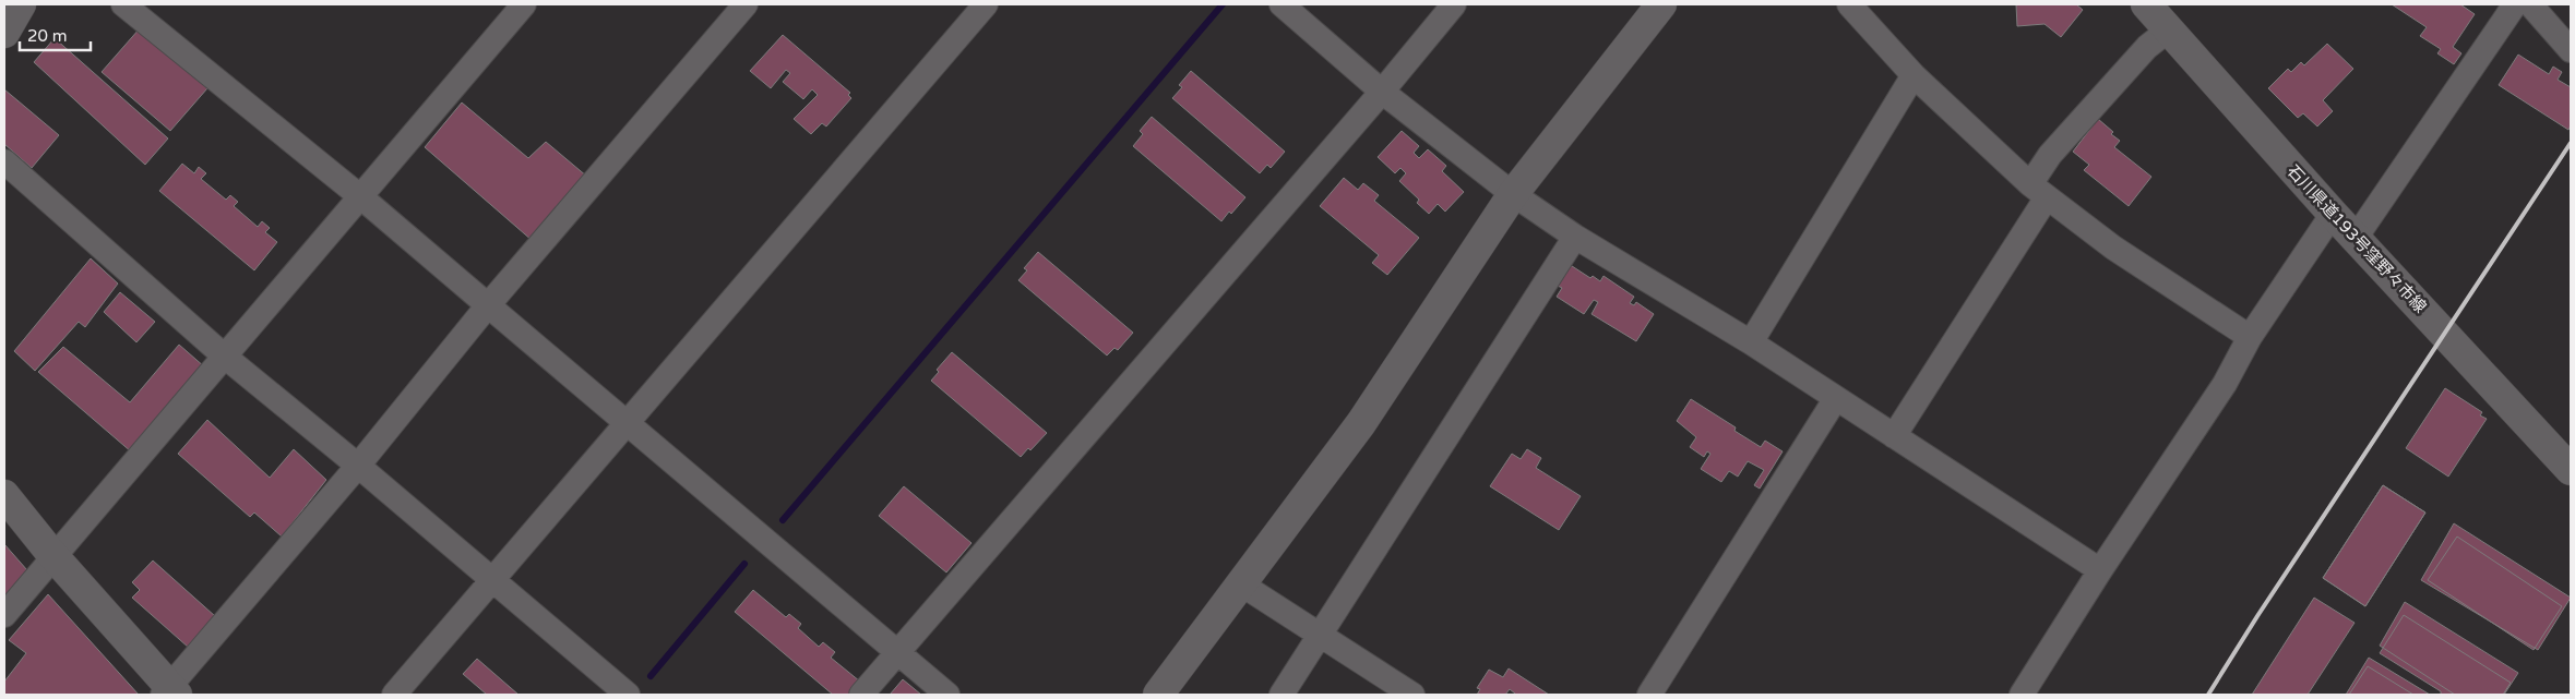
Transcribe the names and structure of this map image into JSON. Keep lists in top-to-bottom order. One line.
{"streets":{"street":["石川県道193号窪野々市線"]},"scale_bar":"20 m"}
